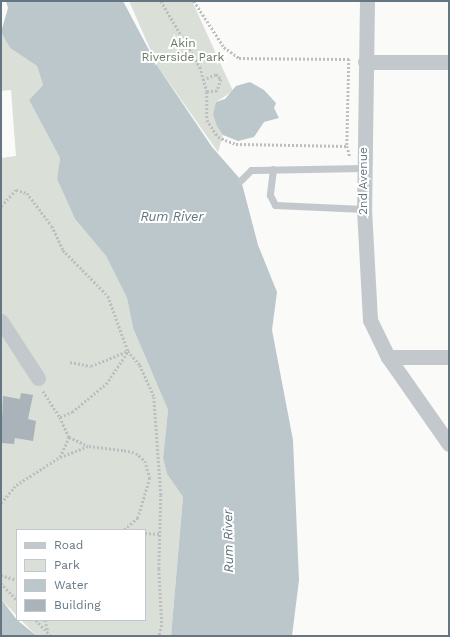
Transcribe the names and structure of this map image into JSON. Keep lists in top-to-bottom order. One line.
{"streets":{"street":["2nd Avenue"]},"water":["Rum River"],"parks":["Akin Riverside Park"],"legend":["Road","Park","Water","Building"]}
